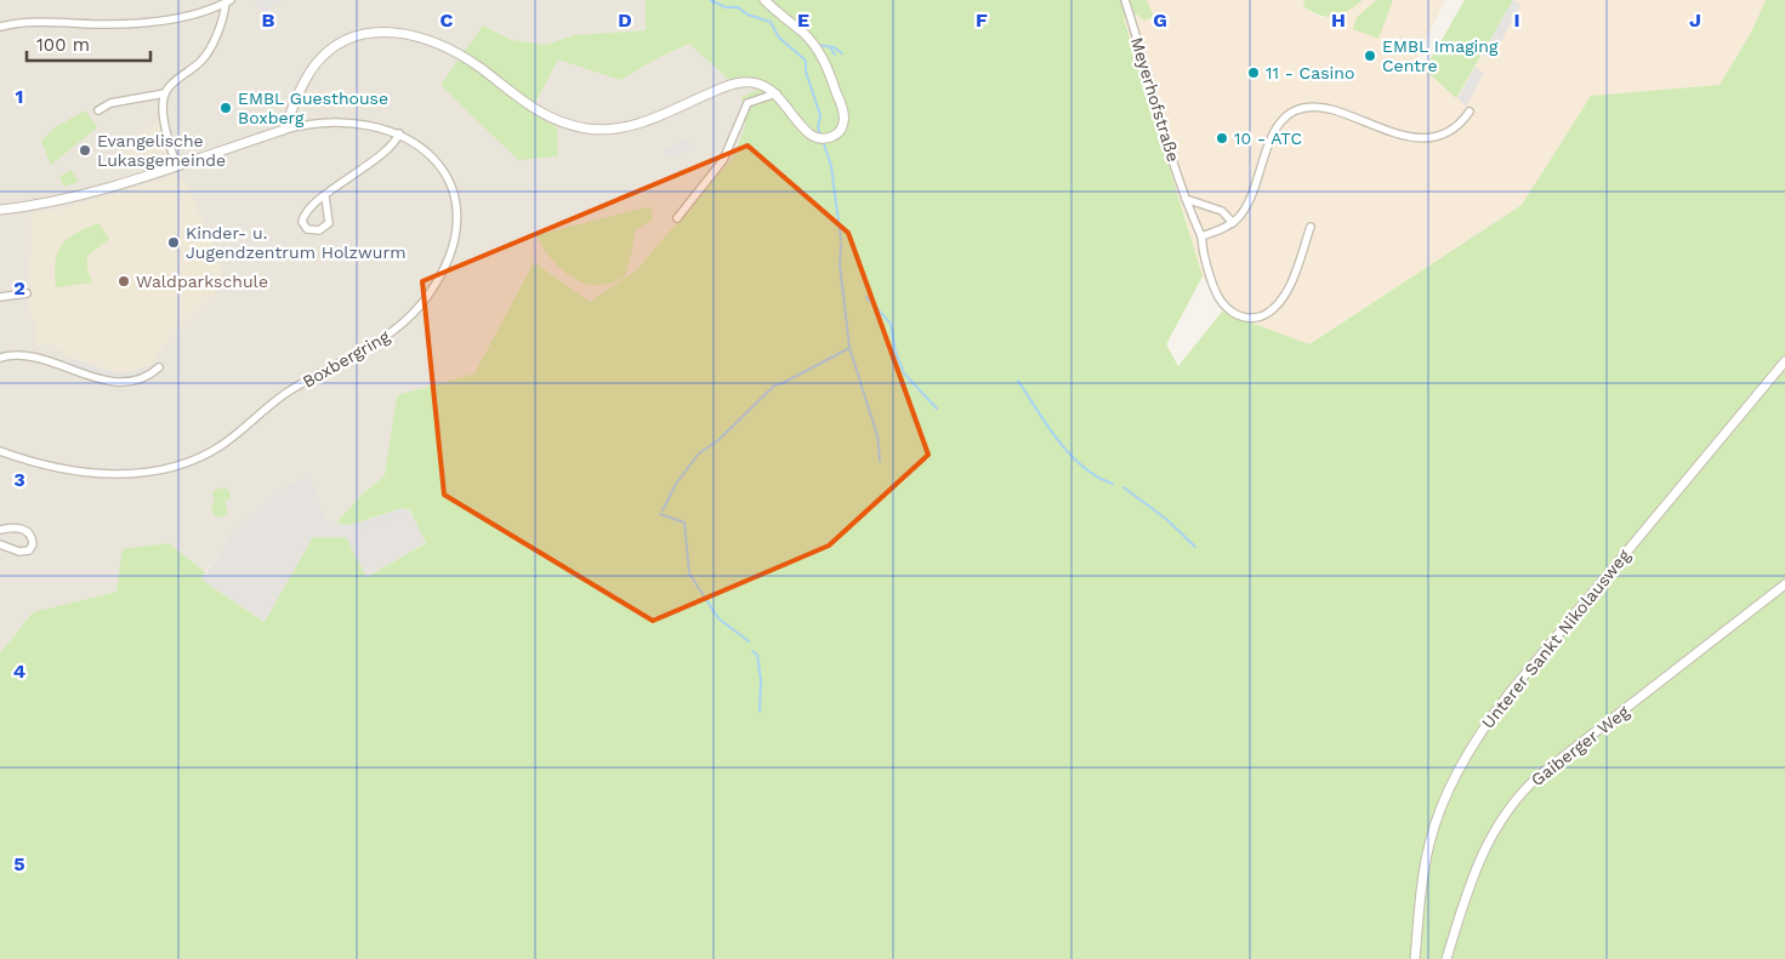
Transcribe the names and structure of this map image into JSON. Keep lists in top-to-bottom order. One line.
{"streets":{"street":["Meyerhofstraße","Boxbergring","Unterer Sankt Nikolausweg","Gaiberger Weg"]},"places":["EMBL Imaging Centre","11 - Casino","EMBL Guesthouse Boxberg","10 - ATC","Evangelische Lukasgemeinde","Kinder- u. Jugendzentrum Holzwurm","Waldparkschule"],"scale_bar":"100 m","grid":{"columns":["B","C","D","E","F","G","H","I","J"],"rows":["1","2","3","4","5"]}}
